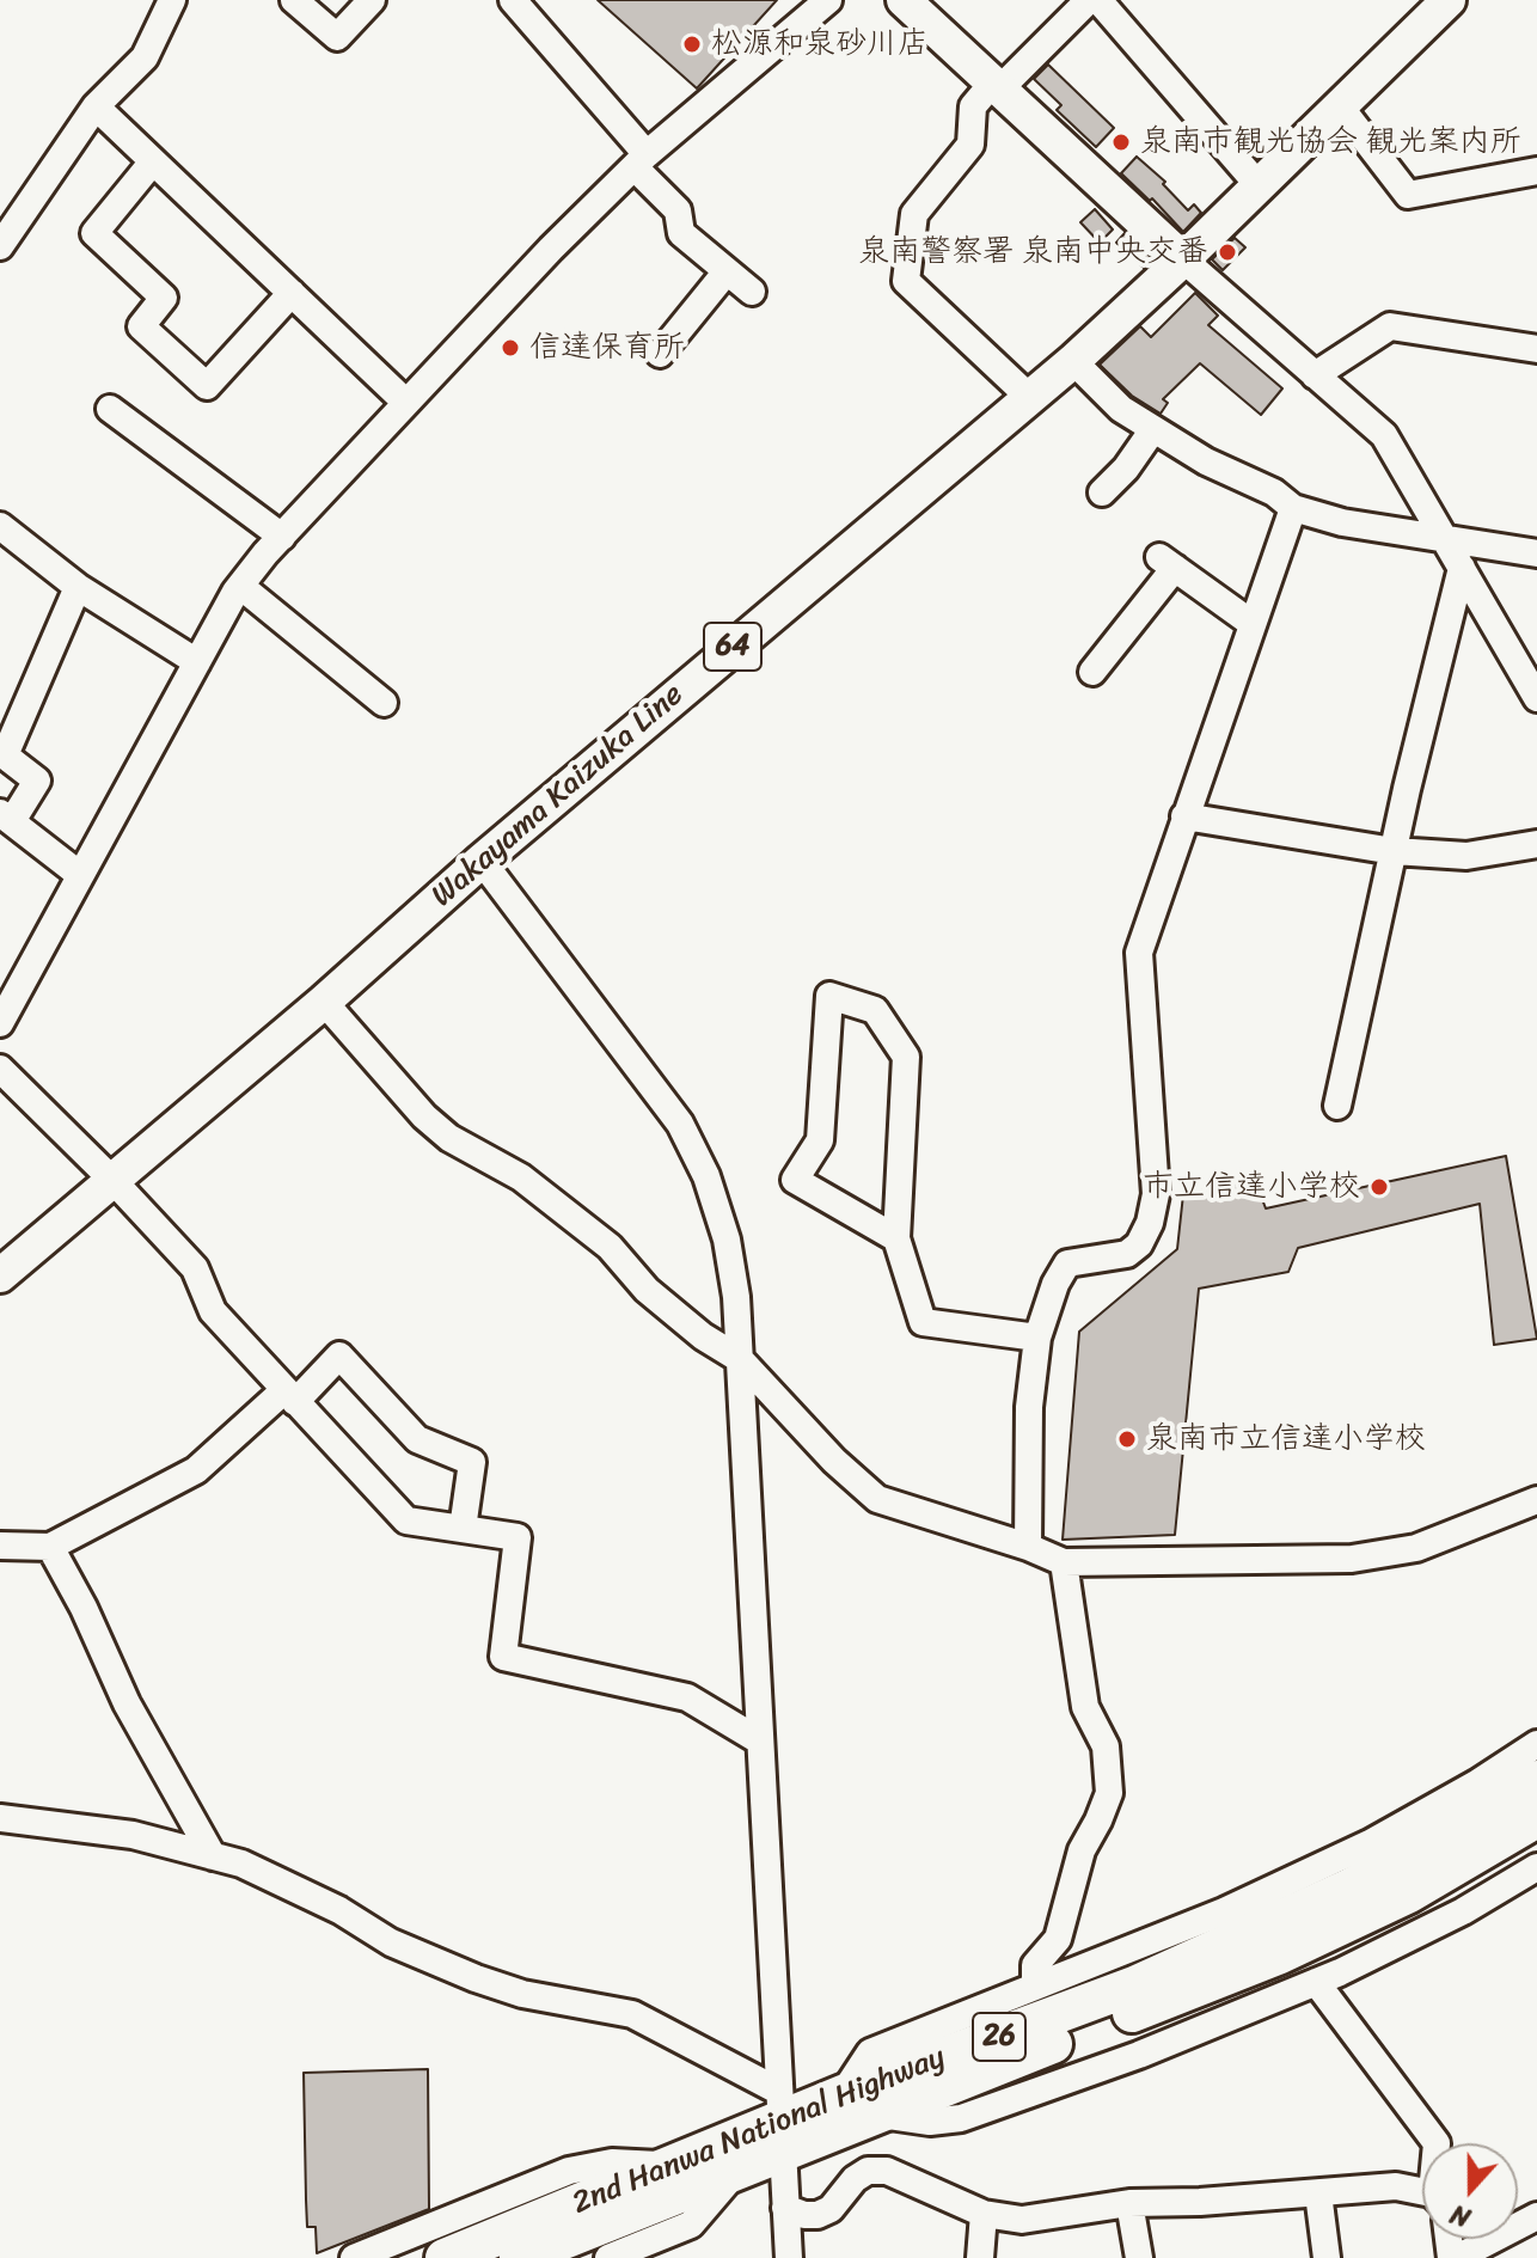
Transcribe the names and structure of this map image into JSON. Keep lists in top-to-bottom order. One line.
{"streets":{"highway":["26","2nd Hanwa National Highway"],"main road":["64","Wakayama Kaizuka Line"]},"places":["松源和泉砂川店","泉南市観光協会 観光案内所","泉南警察署 泉南中央交番","信達保育所","市立信達小学校","泉南市立信達小学校"],"north":"bottom"}
